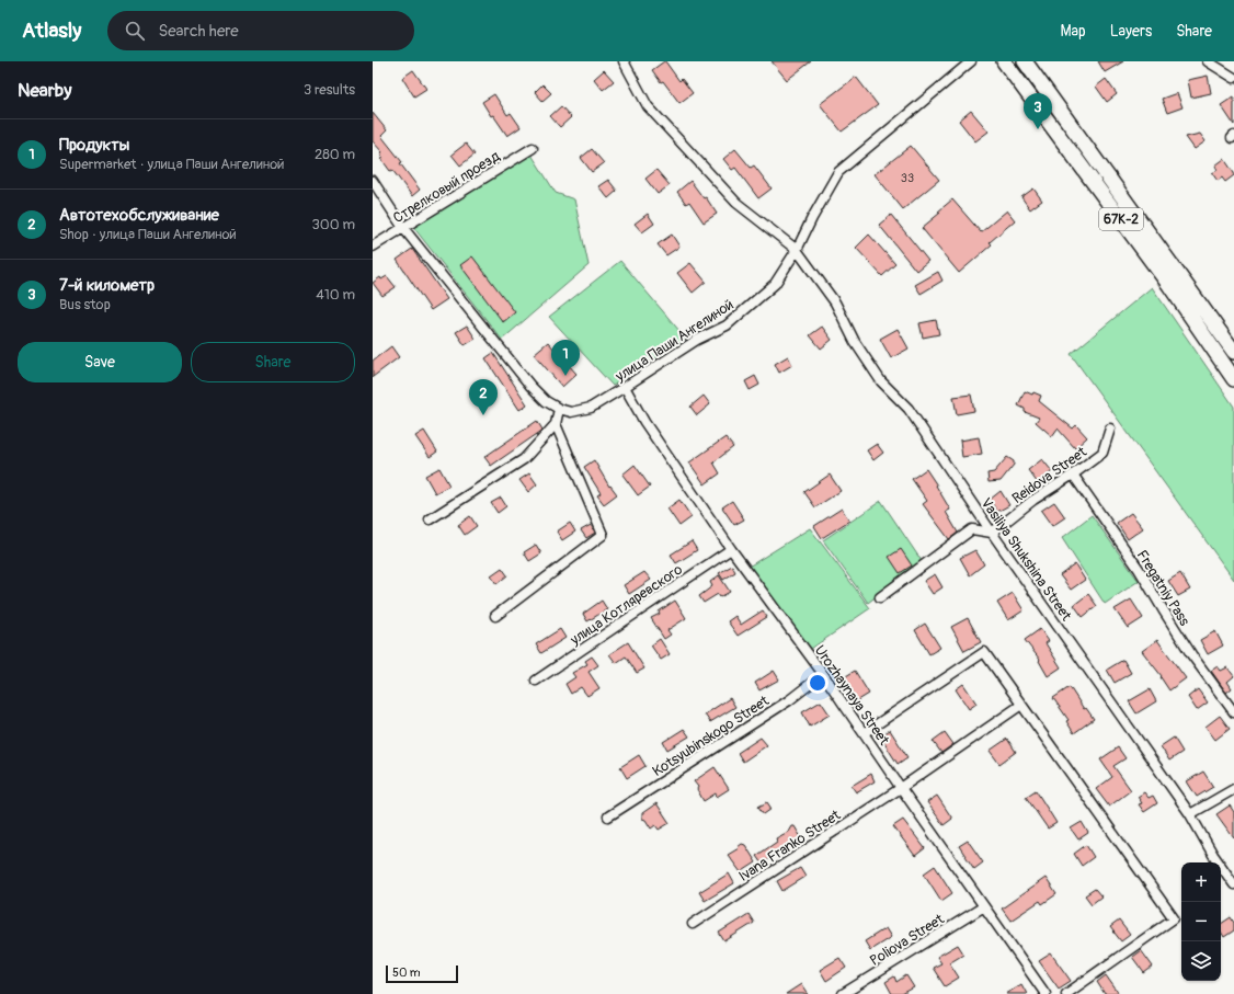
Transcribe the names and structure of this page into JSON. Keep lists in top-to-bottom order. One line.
{"streets":{"main road":["67К-2"],"street":["Стрелковый проезд","улица Паши Ангелиной","Reidova Street","Vasiliya Shukshina Street","Fregatniy Pass","улица Котляревского","Urozhaynaya Street","Kotsyubinskogo Street","Ivana Franko Street","Poliova Street"]},"crossings":[["улица Паши Ангелиной","Vasiliya Shukshina Street"],["улица Паши Ангелиной","Urozhaynaya Street"],["Reidova Street","Vasiliya Shukshina Street"],["Reidova Street","Fregatniy Pass"],["улица Котляревского","Urozhaynaya Street"],["Urozhaynaya Street","Kotsyubinskogo Street"],["Urozhaynaya Street","Ivana Franko Street"],["Urozhaynaya Street","Poliova Street"]],"house_numbers":["33"],"scale_bar":"50 m","page":{"header":"Atlasly","search":"Search here","nav":["Map","Layers","Share"],"heading":["Nearby","3 results"],"pins":["3","1","2"],"list":[{"mark":"1","name":"Продукты","note":"Supermarket · улица Паши Ангелиной","value":"280 m"},{"mark":"2","name":"Автотехобслуживание","note":"Shop · улица Паши Ангелиной","value":"300 m"},{"mark":"3","name":"7-й километр","note":"Bus stop","value":"410 m"}],"buttons":["Save","Share"],"map_buttons":["+","−"],"scale":"50 m"}}
